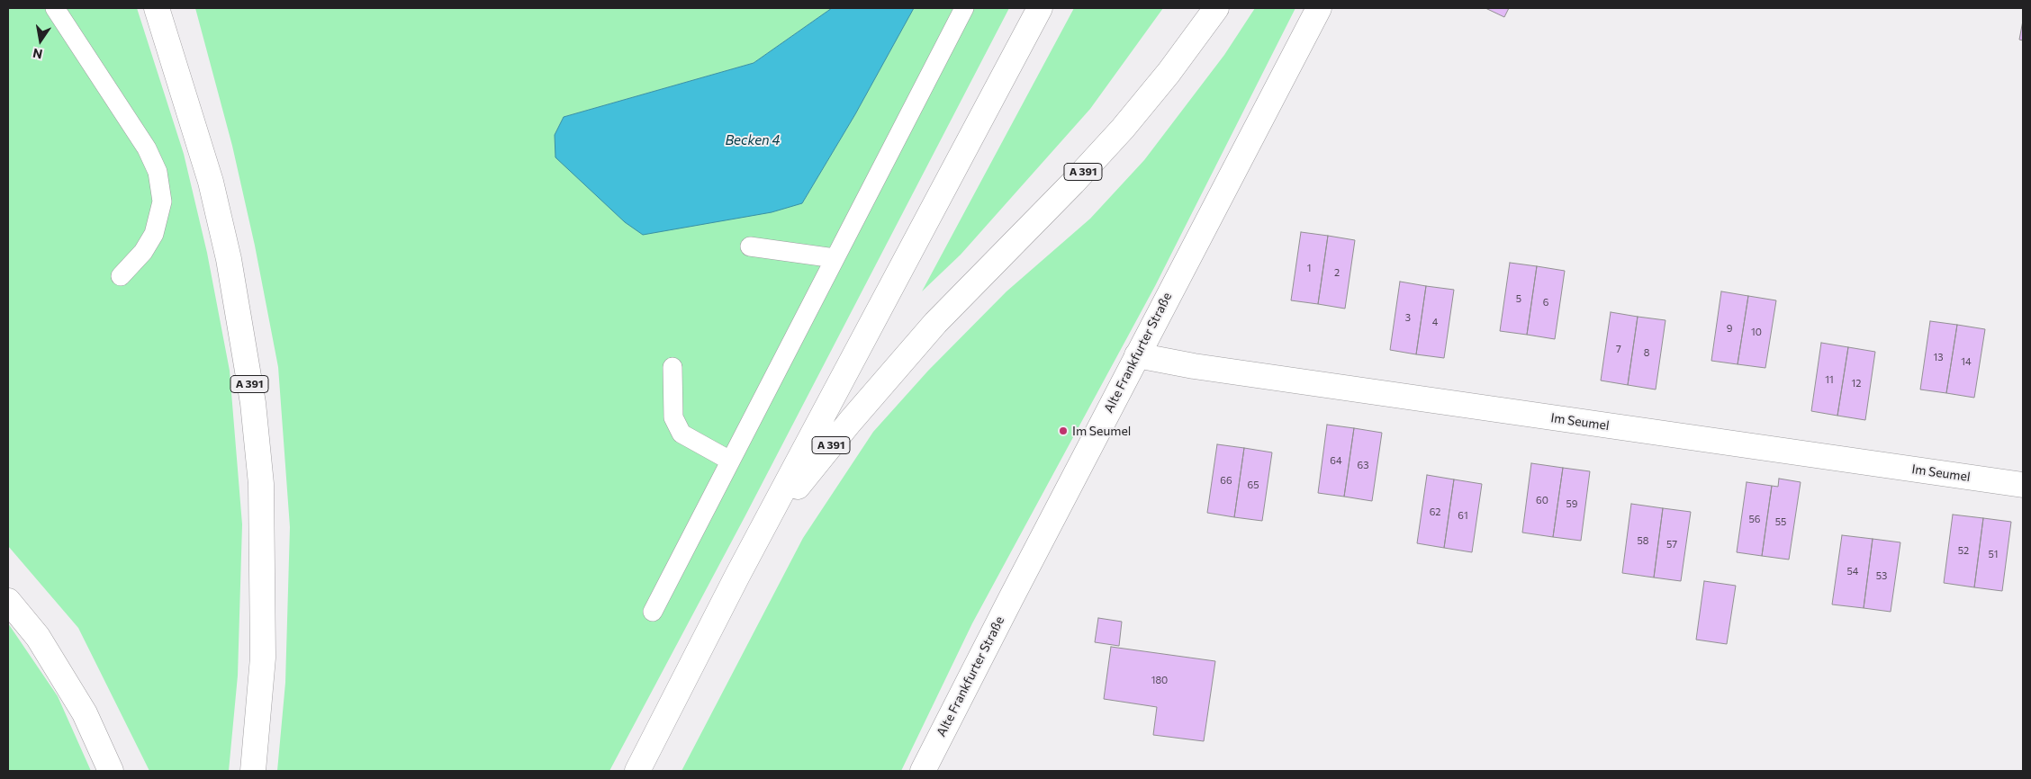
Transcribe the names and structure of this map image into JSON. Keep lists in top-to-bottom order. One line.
{"streets":{"main road":["A 391","Alte Frankfurter Straße","Im Seumel"]},"crossings":[["Alte Frankfurter Straße","Im Seumel"]],"water":["Becken 4"],"places":["Im Seumel"],"house_numbers":["1","2","5","6","3","4","9","10","7","8","13","14","11","12","64","63","66","65","60","59","62","61","56","55","58","57","52","51","54","53","180"],"north":"bottom"}
